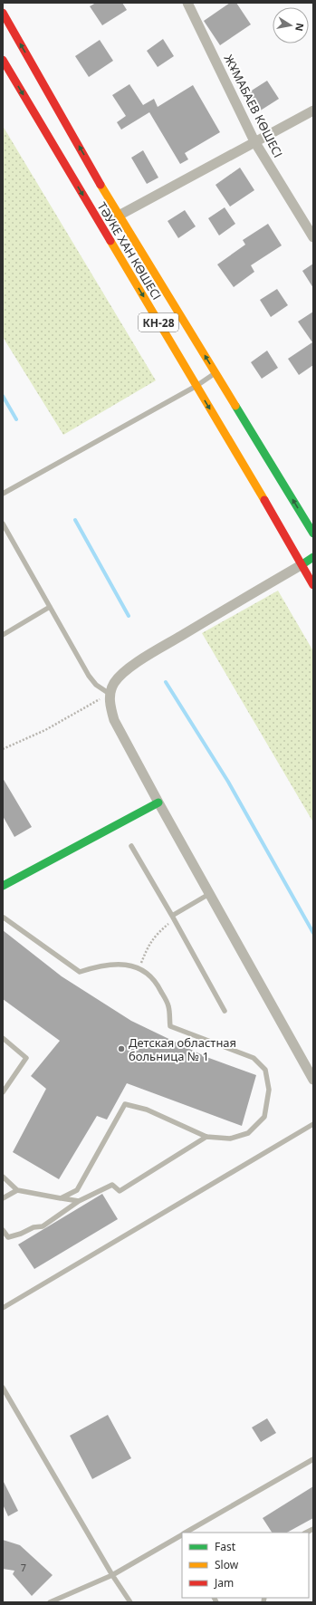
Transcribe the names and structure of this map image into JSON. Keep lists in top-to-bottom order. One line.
{"streets":{"main road":["ТӘУКЕ ХАН КӨШЕСІ","КН-28"],"street":["ЖҰМАБАЕВ КӨШЕСІ"]},"places":["Детская областная больница № 1"],"house_numbers":["7"],"legend":["Fast","Slow","Jam"],"north":"right"}
